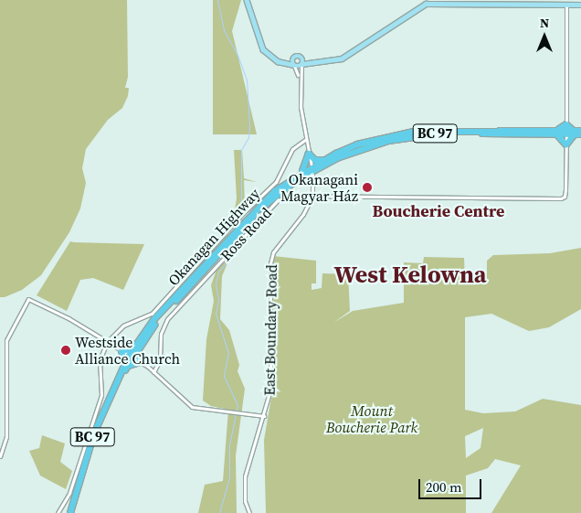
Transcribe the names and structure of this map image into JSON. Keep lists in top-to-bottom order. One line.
{"streets":{"highway":["BC 97","Okanagan Highway"],"street":["Ross Road","East Boundary Road"]},"crossings":[["Ross Road","Okanagan Highway"],["Ross Road","East Boundary Road"]],"districts":["Boucherie Centre","West Kelowna"],"parks":["Mount Boucherie Park"],"places":["Okanagani Magyar Ház","Westside Alliance Church"],"scale_bar":"200 m","north":"top"}
